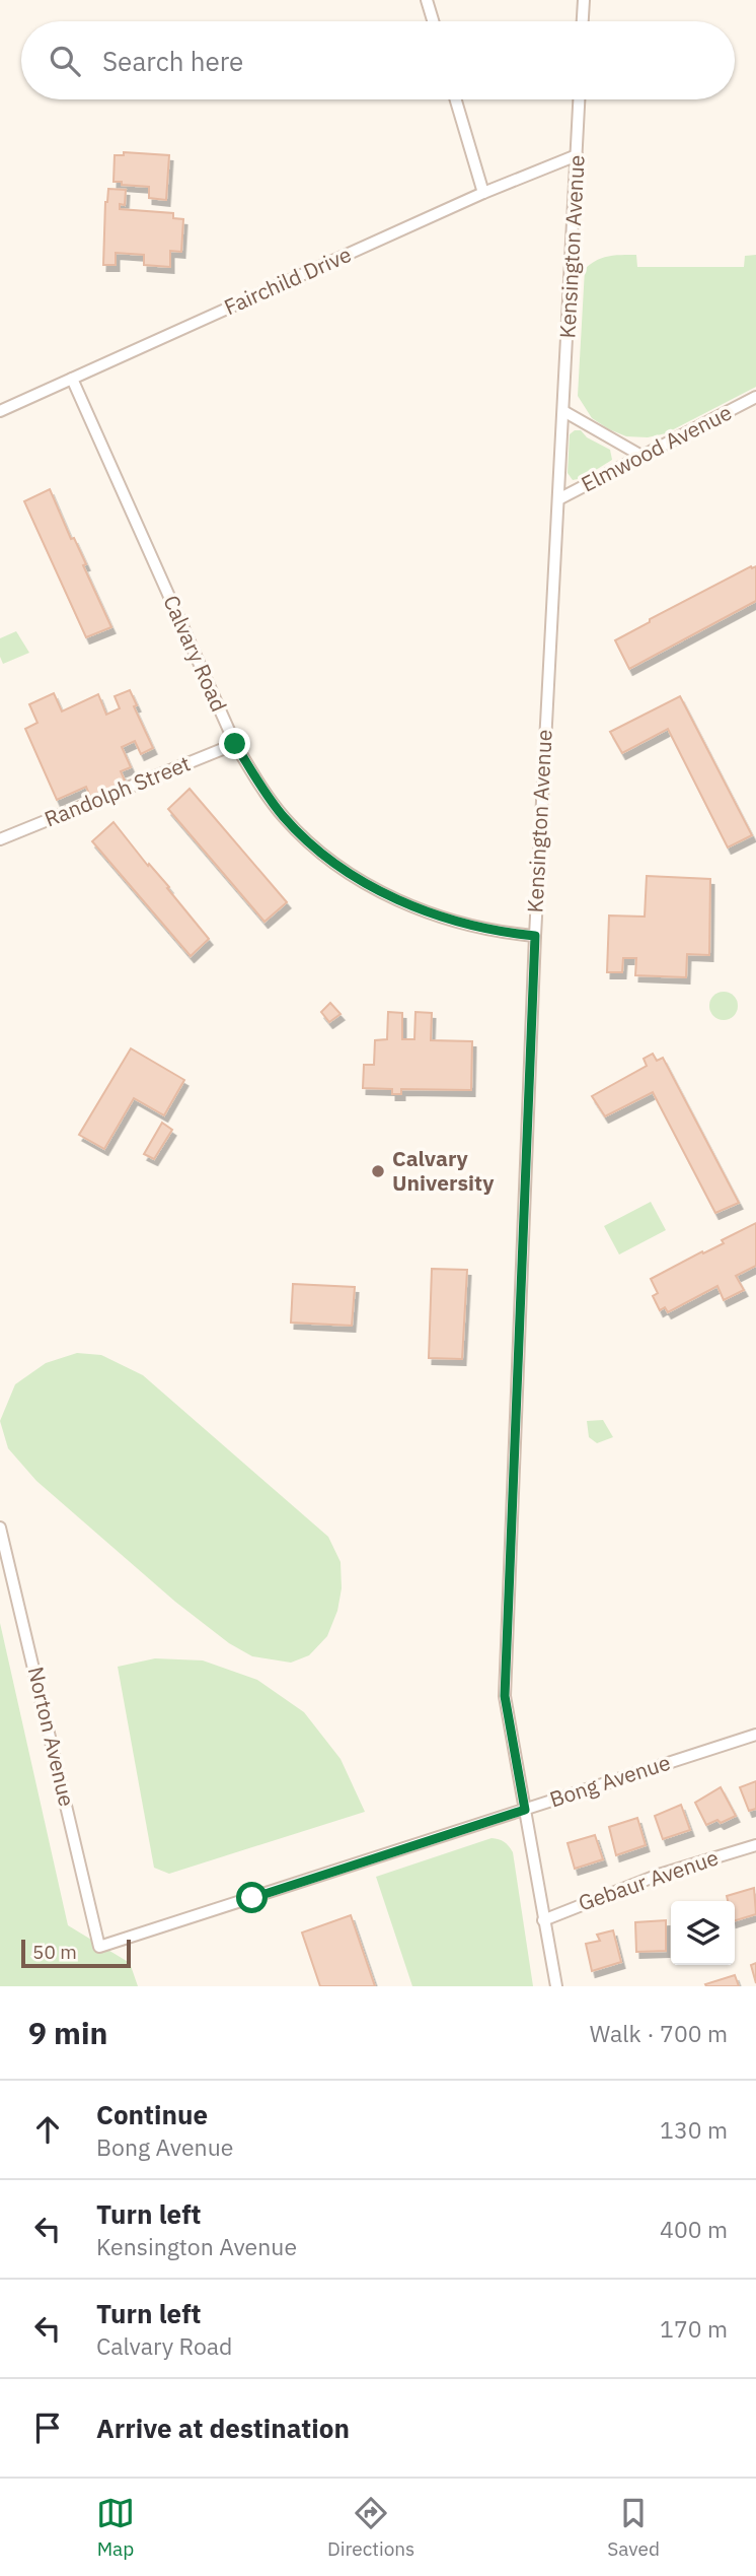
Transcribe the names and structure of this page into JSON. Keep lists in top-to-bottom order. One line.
{"streets":{"street":["Kensington Avenue","Fairchild Drive","Elmwood Avenue","Calvary Road","Randolph Street","Norton Avenue","Bong Avenue","Gebaur Avenue"]},"crossings":[["Kensington Avenue","Fairchild Drive"],["Kensington Avenue","Elmwood Avenue"],["Kensington Avenue","Calvary Road"],["Kensington Avenue","Bong Avenue"],["Kensington Avenue","Gebaur Avenue"],["Fairchild Drive","Calvary Road"],["Calvary Road","Randolph Street"],["Norton Avenue","Bong Avenue"]],"places":["Calvary University"],"scale_bar":"50 m","page":{"search":"Search here","scale":"50 m","heading":["9 min","Walk · 700 m"],"list":[["Continue","Bong Avenue","130 m"],["Turn left","Kensington Avenue","400 m"],["Turn left","Calvary Road","170 m"],"Arrive at destination"],"nav":["Map","Directions","Saved"]}}
